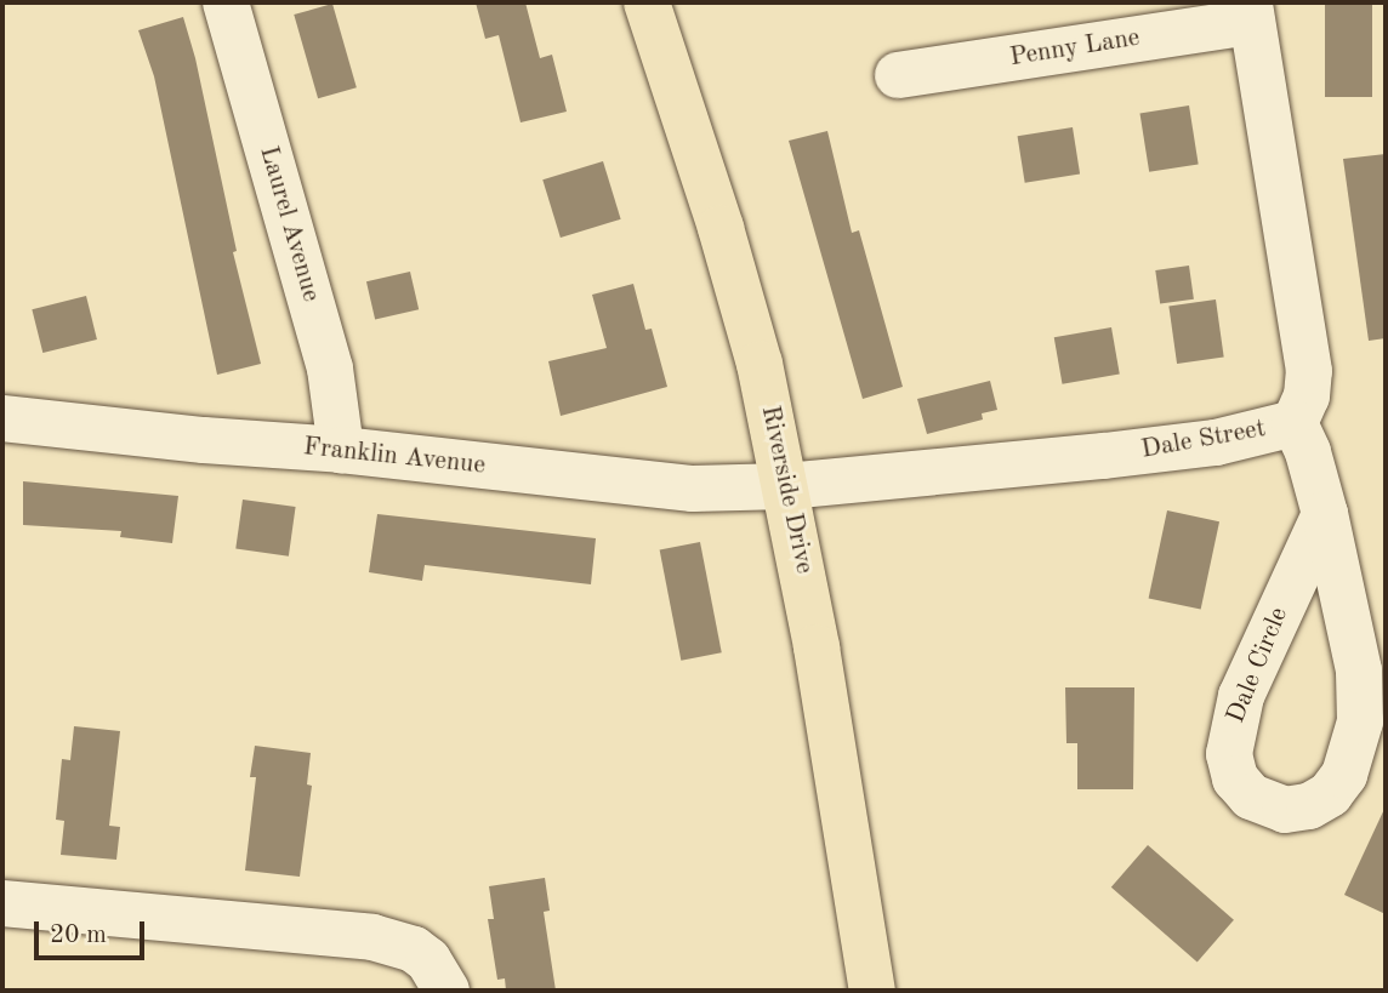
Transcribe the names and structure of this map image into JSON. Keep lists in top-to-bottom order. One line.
{"streets":{"main road":["Riverside Drive"],"street":["Penny Lane","Laurel Avenue","Dale Street","Franklin Avenue","Dale Circle"]},"crossings":[["Penny Lane","Dale Street"],["Laurel Avenue","Franklin Avenue"],["Dale Street","Franklin Avenue"],["Dale Street","Riverside Drive"],["Dale Street","Dale Circle"],["Franklin Avenue","Riverside Drive"]],"scale_bar":"20 m"}
